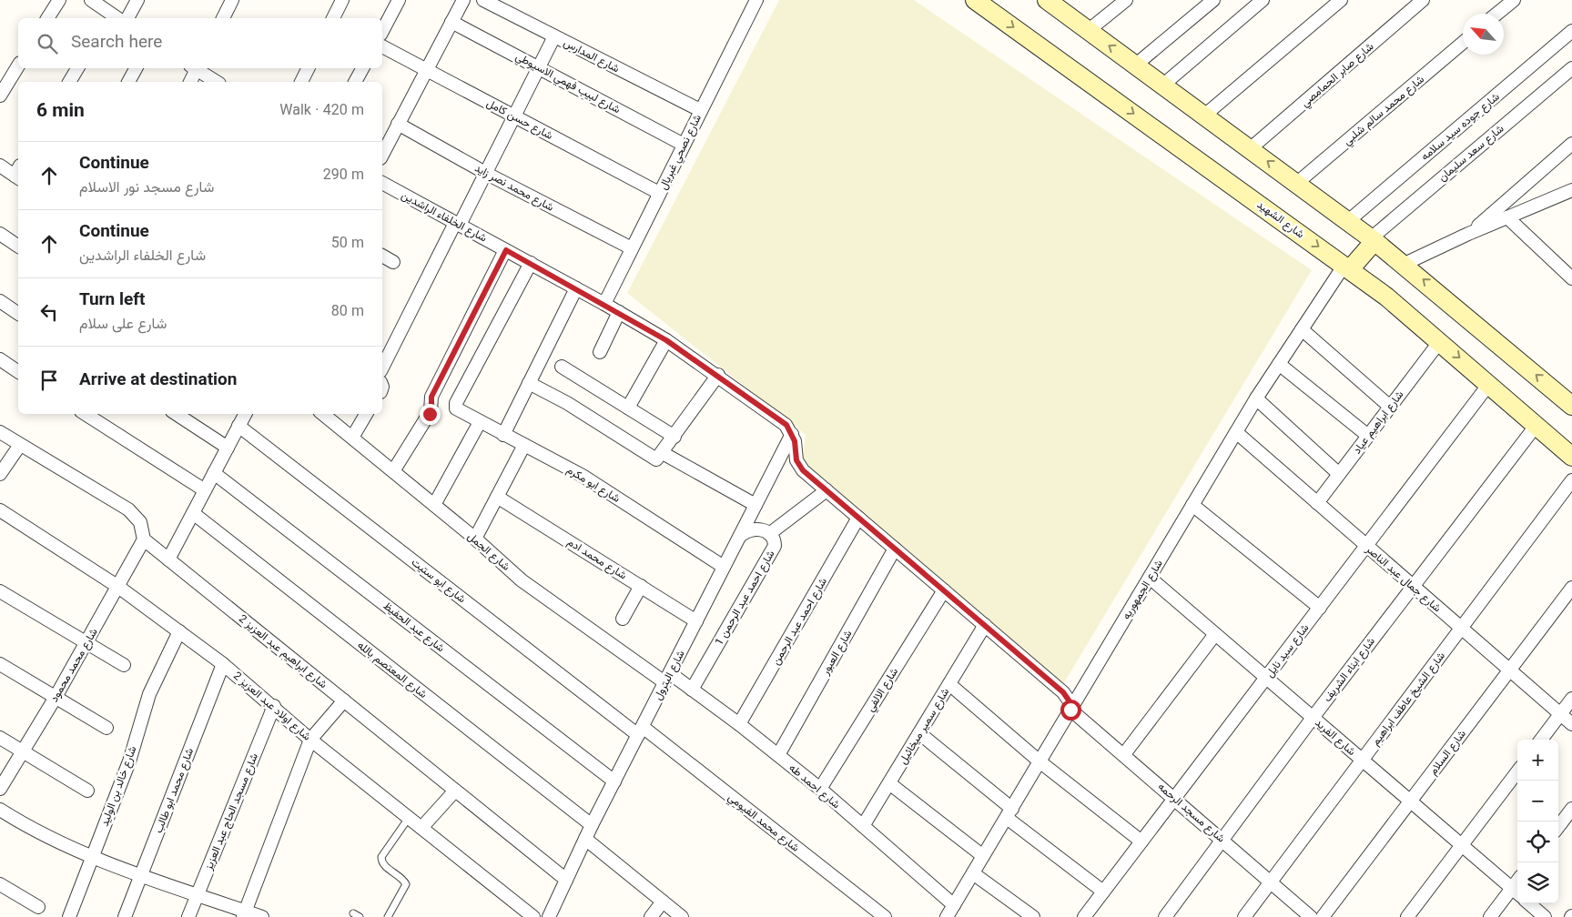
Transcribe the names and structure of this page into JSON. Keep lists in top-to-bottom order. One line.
{"streets":{"street":["شارع المدارس","شارع صابر الحمامصي","شارع لبيب فهمي الاسيوطي","شارع محمد سالم شلبي","شارع حسن كامل","شارع جوده سيد سلامه","شارع نصحي غبريال","شارع سعد سليمان","شارع محمد نصر زايد","شارع الخلفاء الراشدين","شارع الشهيد","شارع ابراهيم عياد","شارع ابو مكرم","شارع الجمل","شارع محمد ادم","شارع جمال عبد الناصر","شارع ابو ستيت","شارع الجمهوريه","شارع احمد عبد الرحمن 1","شارع احمد عبد الرحمن","شارع عبد الحفيظ","شارع سيد نايل","شارع ابراهيم عبد العزيز 2","شارع العبور","شارع محمد محمود","شارع المعتصم بالله","شارع ابناء الشريف","شارع البترول","شارع الالفي","شارع الشيخ عاطف ابراهيم","شارع اولاد عبد العزيز 2","شارع سمير ميخائيل","شارع الفريد","شارع السلام","شارع خالد بن الوليد","شارع احمد طه","شارع محمد ابو طالب","شارع مسجد الحاج عبد العزيز","شارع مسجد الرحمه","شارع محمد الفيومي"]},"crossings":[["شارع المدارس","شارع نصحي غبريال"],["شارع لبيب فهمي الاسيوطي","شارع نصحي غبريال"],["شارع حسن كامل","شارع نصحي غبريال"],["شارع نصحي غبريال","شارع محمد نصر زايد"],["شارع نصحي غبريال","شارع الخلفاء الراشدين"],["شارع الخلفاء الراشدين","شارع ابو مكرم"],["شارع الخلفاء الراشدين","شارع البترول"],["شارع الشهيد","شارع ابراهيم عياد"],["شارع الشهيد","شارع الجمهوريه"],["شارع الشهيد","شارع سيد نايل"],["شارع الشهيد","شارع ابناء الشريف"],["شارع ابراهيم عياد","شارع جمال عبد الناصر"],["شارع ابو مكرم","شارع البترول"],["شارع الجمل","شارع البترول"],["شارع الجمل","شارع احمد طه"],["شارع محمد ادم","شارع البترول"],["شارع جمال عبد الناصر","شارع الجمهوريه"],["شارع جمال عبد الناصر","شارع سيد نايل"],["شارع جمال عبد الناصر","شارع ابناء الشريف"],["شارع جمال عبد الناصر","شارع الشيخ عاطف ابراهيم"],["شارع جمال عبد الناصر","شارع السلام"],["شارع ابو ستيت","شارع البترول"],["شارع ابو ستيت","شارع محمد الفيومي"],["شارع الجمهوريه","شارع الفريد"],["شارع الجمهوريه","شارع احمد طه"],["شارع الجمهوريه","شارع مسجد الرحمه"],["شارع احمد عبد الرحمن 1","شارع البترول"],["شارع احمد عبد الرحمن 1","شارع احمد طه"],["شارع احمد عبد الرحمن","شارع احمد طه"],["شارع عبد الحفيظ","شارع البترول"],["شارع سيد نايل","شارع الفريد"],["شارع سيد نايل","شارع مسجد الرحمه"],["شارع ابراهيم عبد العزيز 2","شارع محمد محمود"],["شارع ابراهيم عبد العزيز 2","شارع البترول"],["شارع العبور","شارع احمد طه"],["شارع محمد محمود","شارع اولاد عبد العزيز 2"],["شارع المعتصم بالله","شارع البترول"],["شارع ابناء الشريف","شارع الفريد"],["شارع ابناء الشريف","شارع مسجد الرحمه"],["شارع البترول","شارع احمد طه"],["شارع البترول","شارع محمد الفيومي"],["شارع الالفي","شارع احمد طه"],["شارع الشيخ عاطف ابراهيم","شارع الفريد"],["شارع الشيخ عاطف ابراهيم","شارع مسجد الرحمه"],["شارع اولاد عبد العزيز 2","شارع خالد بن الوليد"],["شارع اولاد عبد العزيز 2","شارع محمد ابو طالب"],["شارع اولاد عبد العزيز 2","شارع مسجد الحاج عبد العزيز"],["شارع سمير ميخائيل","شارع احمد طه"],["شارع الفريد","شارع السلام"]],"north":"top left","page":{"search":"Search here","heading":["6 min","Walk · 420 m"],"list":[["Continue","شارع مسجد نور الاسلام","290 m"],["Continue","شارع الخلفاء الراشدين","50 m"],["Turn left","شارع على سلام","80 m"],"Arrive at destination"],"map_buttons":["+","−"]}}
